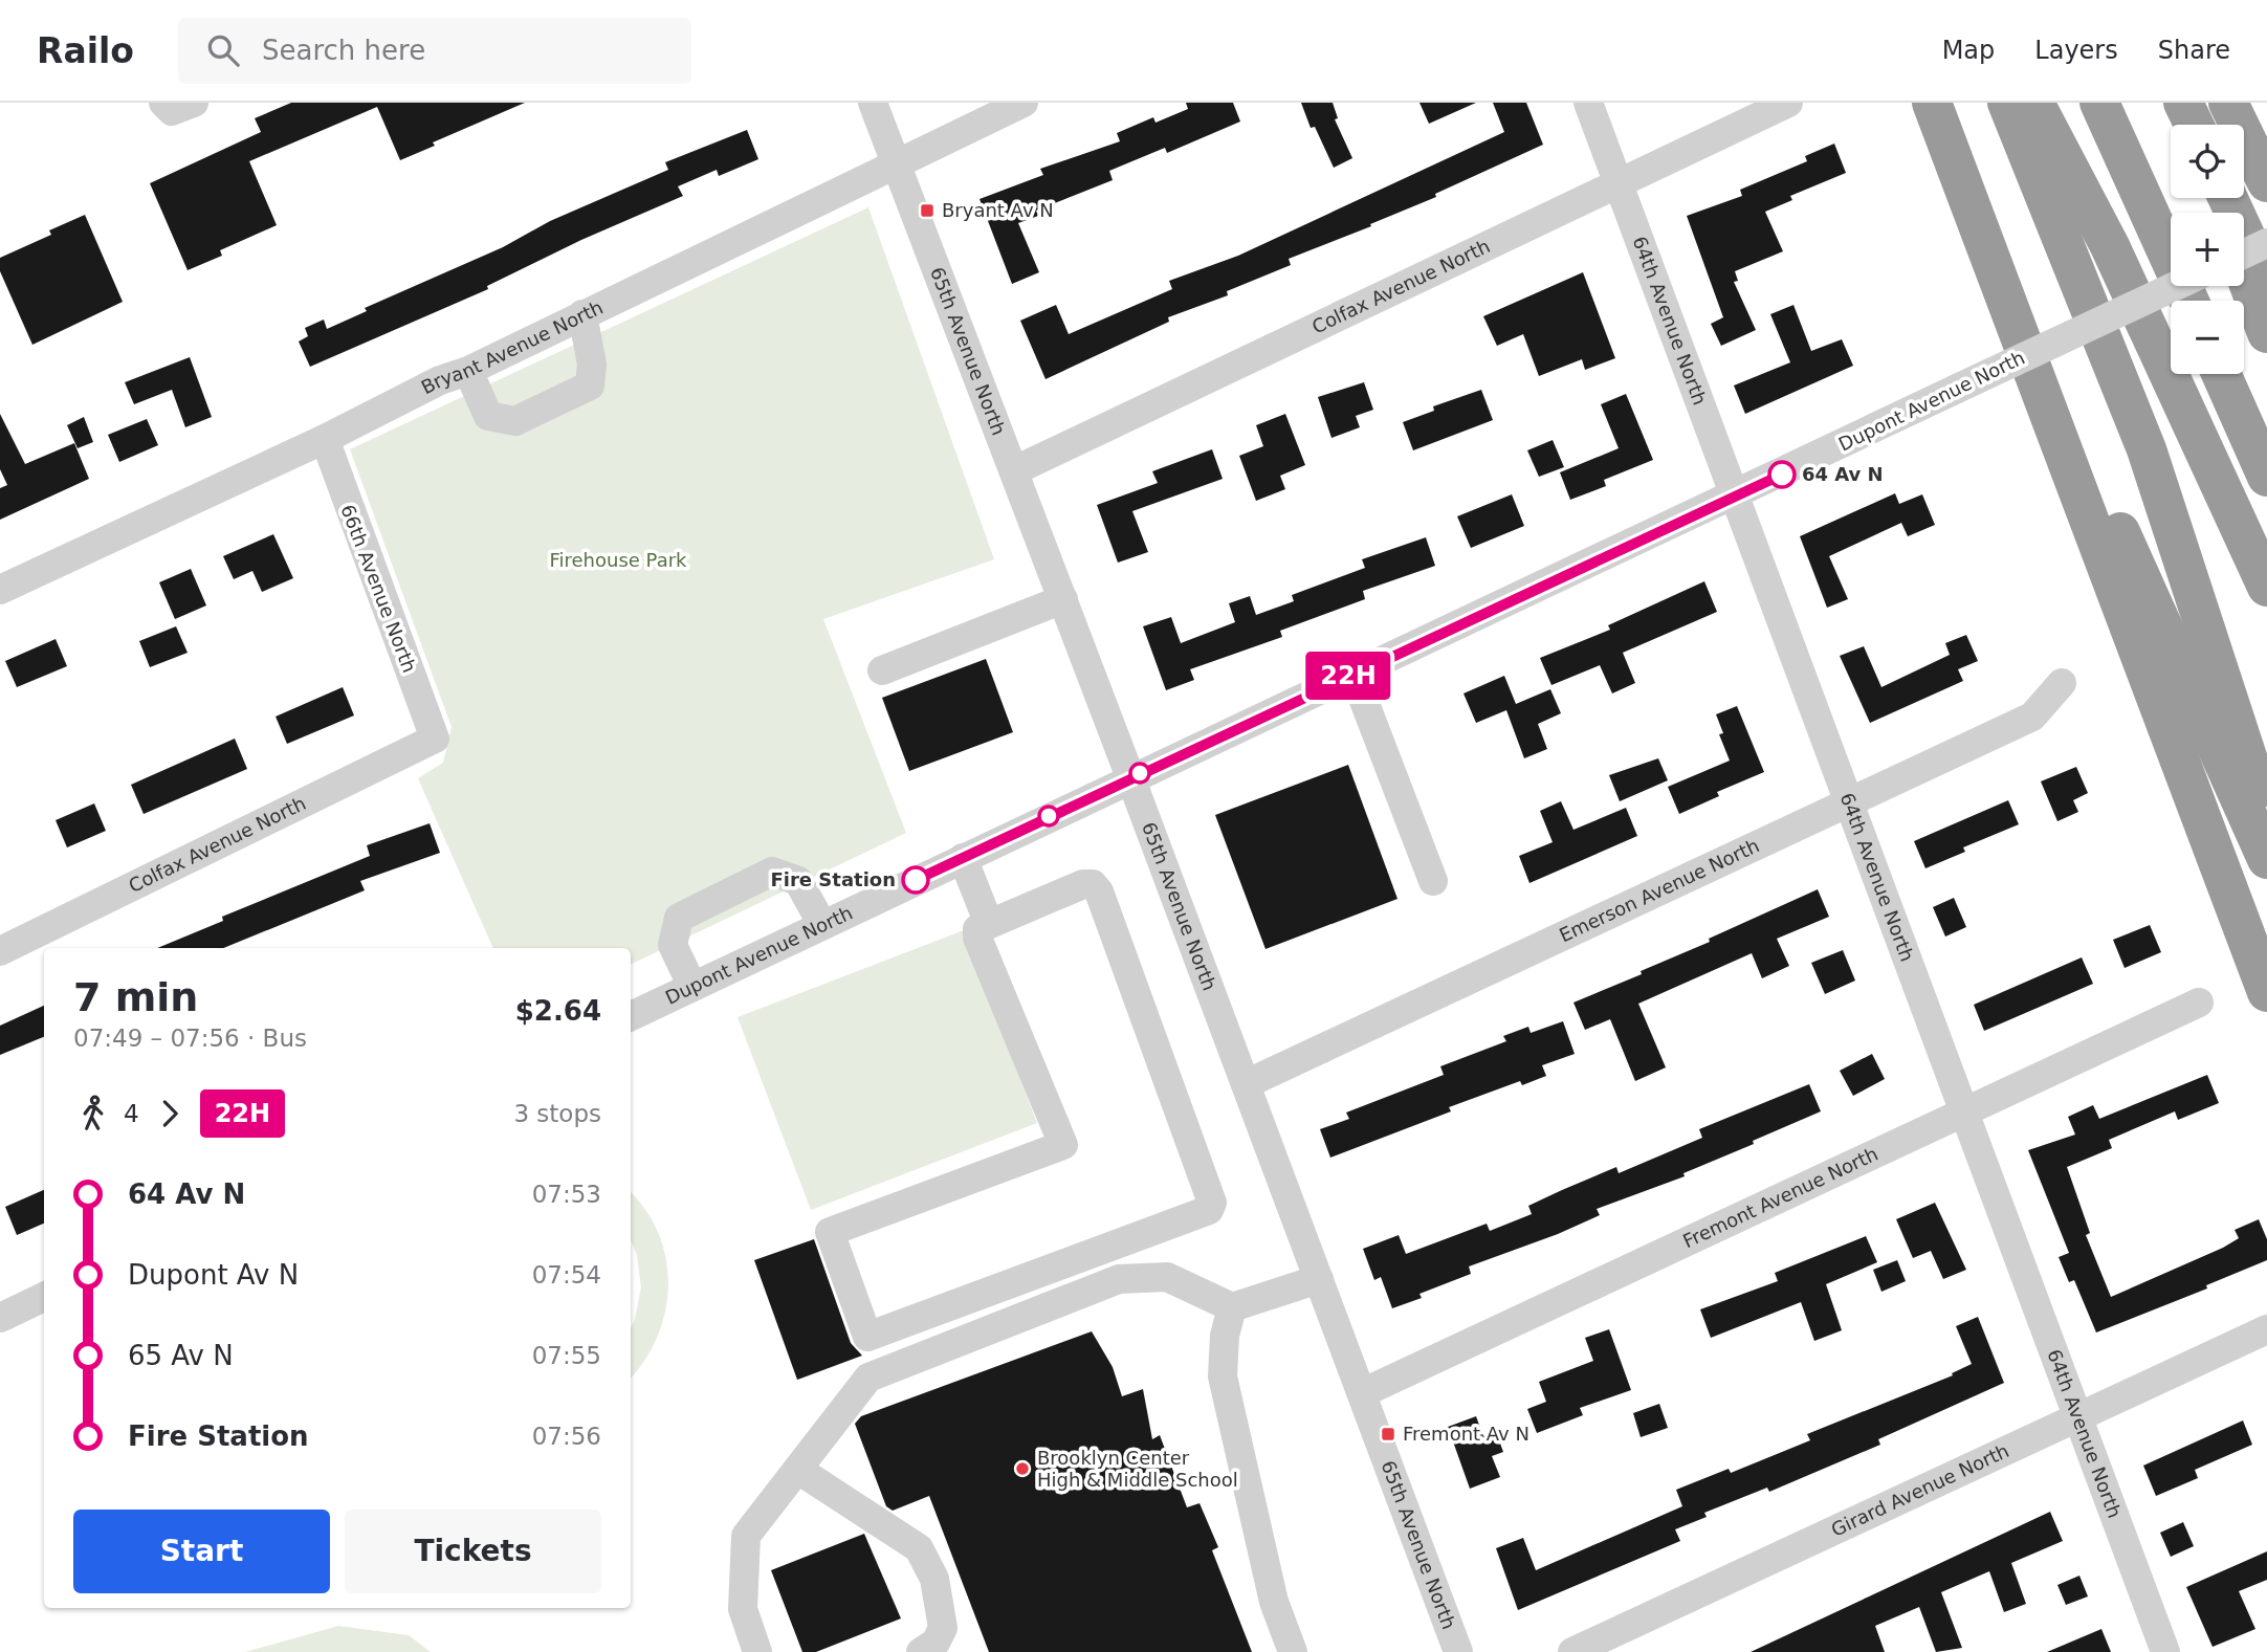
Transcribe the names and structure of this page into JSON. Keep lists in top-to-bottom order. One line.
{"streets":{"street":["Colfax Avenue North","64th Avenue North","Bryant Avenue North","65th Avenue North","Dupont Avenue North","66th Avenue North","Emerson Avenue North","Fremont Avenue North","Girard Avenue North"]},"crossings":[["Colfax Avenue North","64th Avenue North"],["Colfax Avenue North","65th Avenue North"],["Colfax Avenue North","66th Avenue North"],["64th Avenue North","Dupont Avenue North"],["64th Avenue North","Emerson Avenue North"],["64th Avenue North","Fremont Avenue North"],["64th Avenue North","Girard Avenue North"],["Bryant Avenue North","65th Avenue North"],["Bryant Avenue North","66th Avenue North"],["65th Avenue North","Dupont Avenue North"],["65th Avenue North","Emerson Avenue North"],["65th Avenue North","Fremont Avenue North"]],"parks":["Firehouse Park"],"places":{"transit":["Bryant Av N","Fremont Av N"],"other":["64 Av N","Fire Station","Brooklyn Center High & Middle School"]},"lines":["bus line 22H"],"page":{"header":"Railo","search":"Search here","nav":["Map","Layers","Share"],"on_map":"22H","map_buttons":["+","−"],"heading":["7 min","07:49 – 07:56 · Bus","$2.64"],"legs":["4","22H","3 stops"],"list":[{"name":"64 Av N","value":"07:53"},{"name":"Dupont Av N","value":"07:54"},{"name":"65 Av N","value":"07:55"},{"name":"Fire Station","value":"07:56"}],"buttons":["Start","Tickets"]}}
